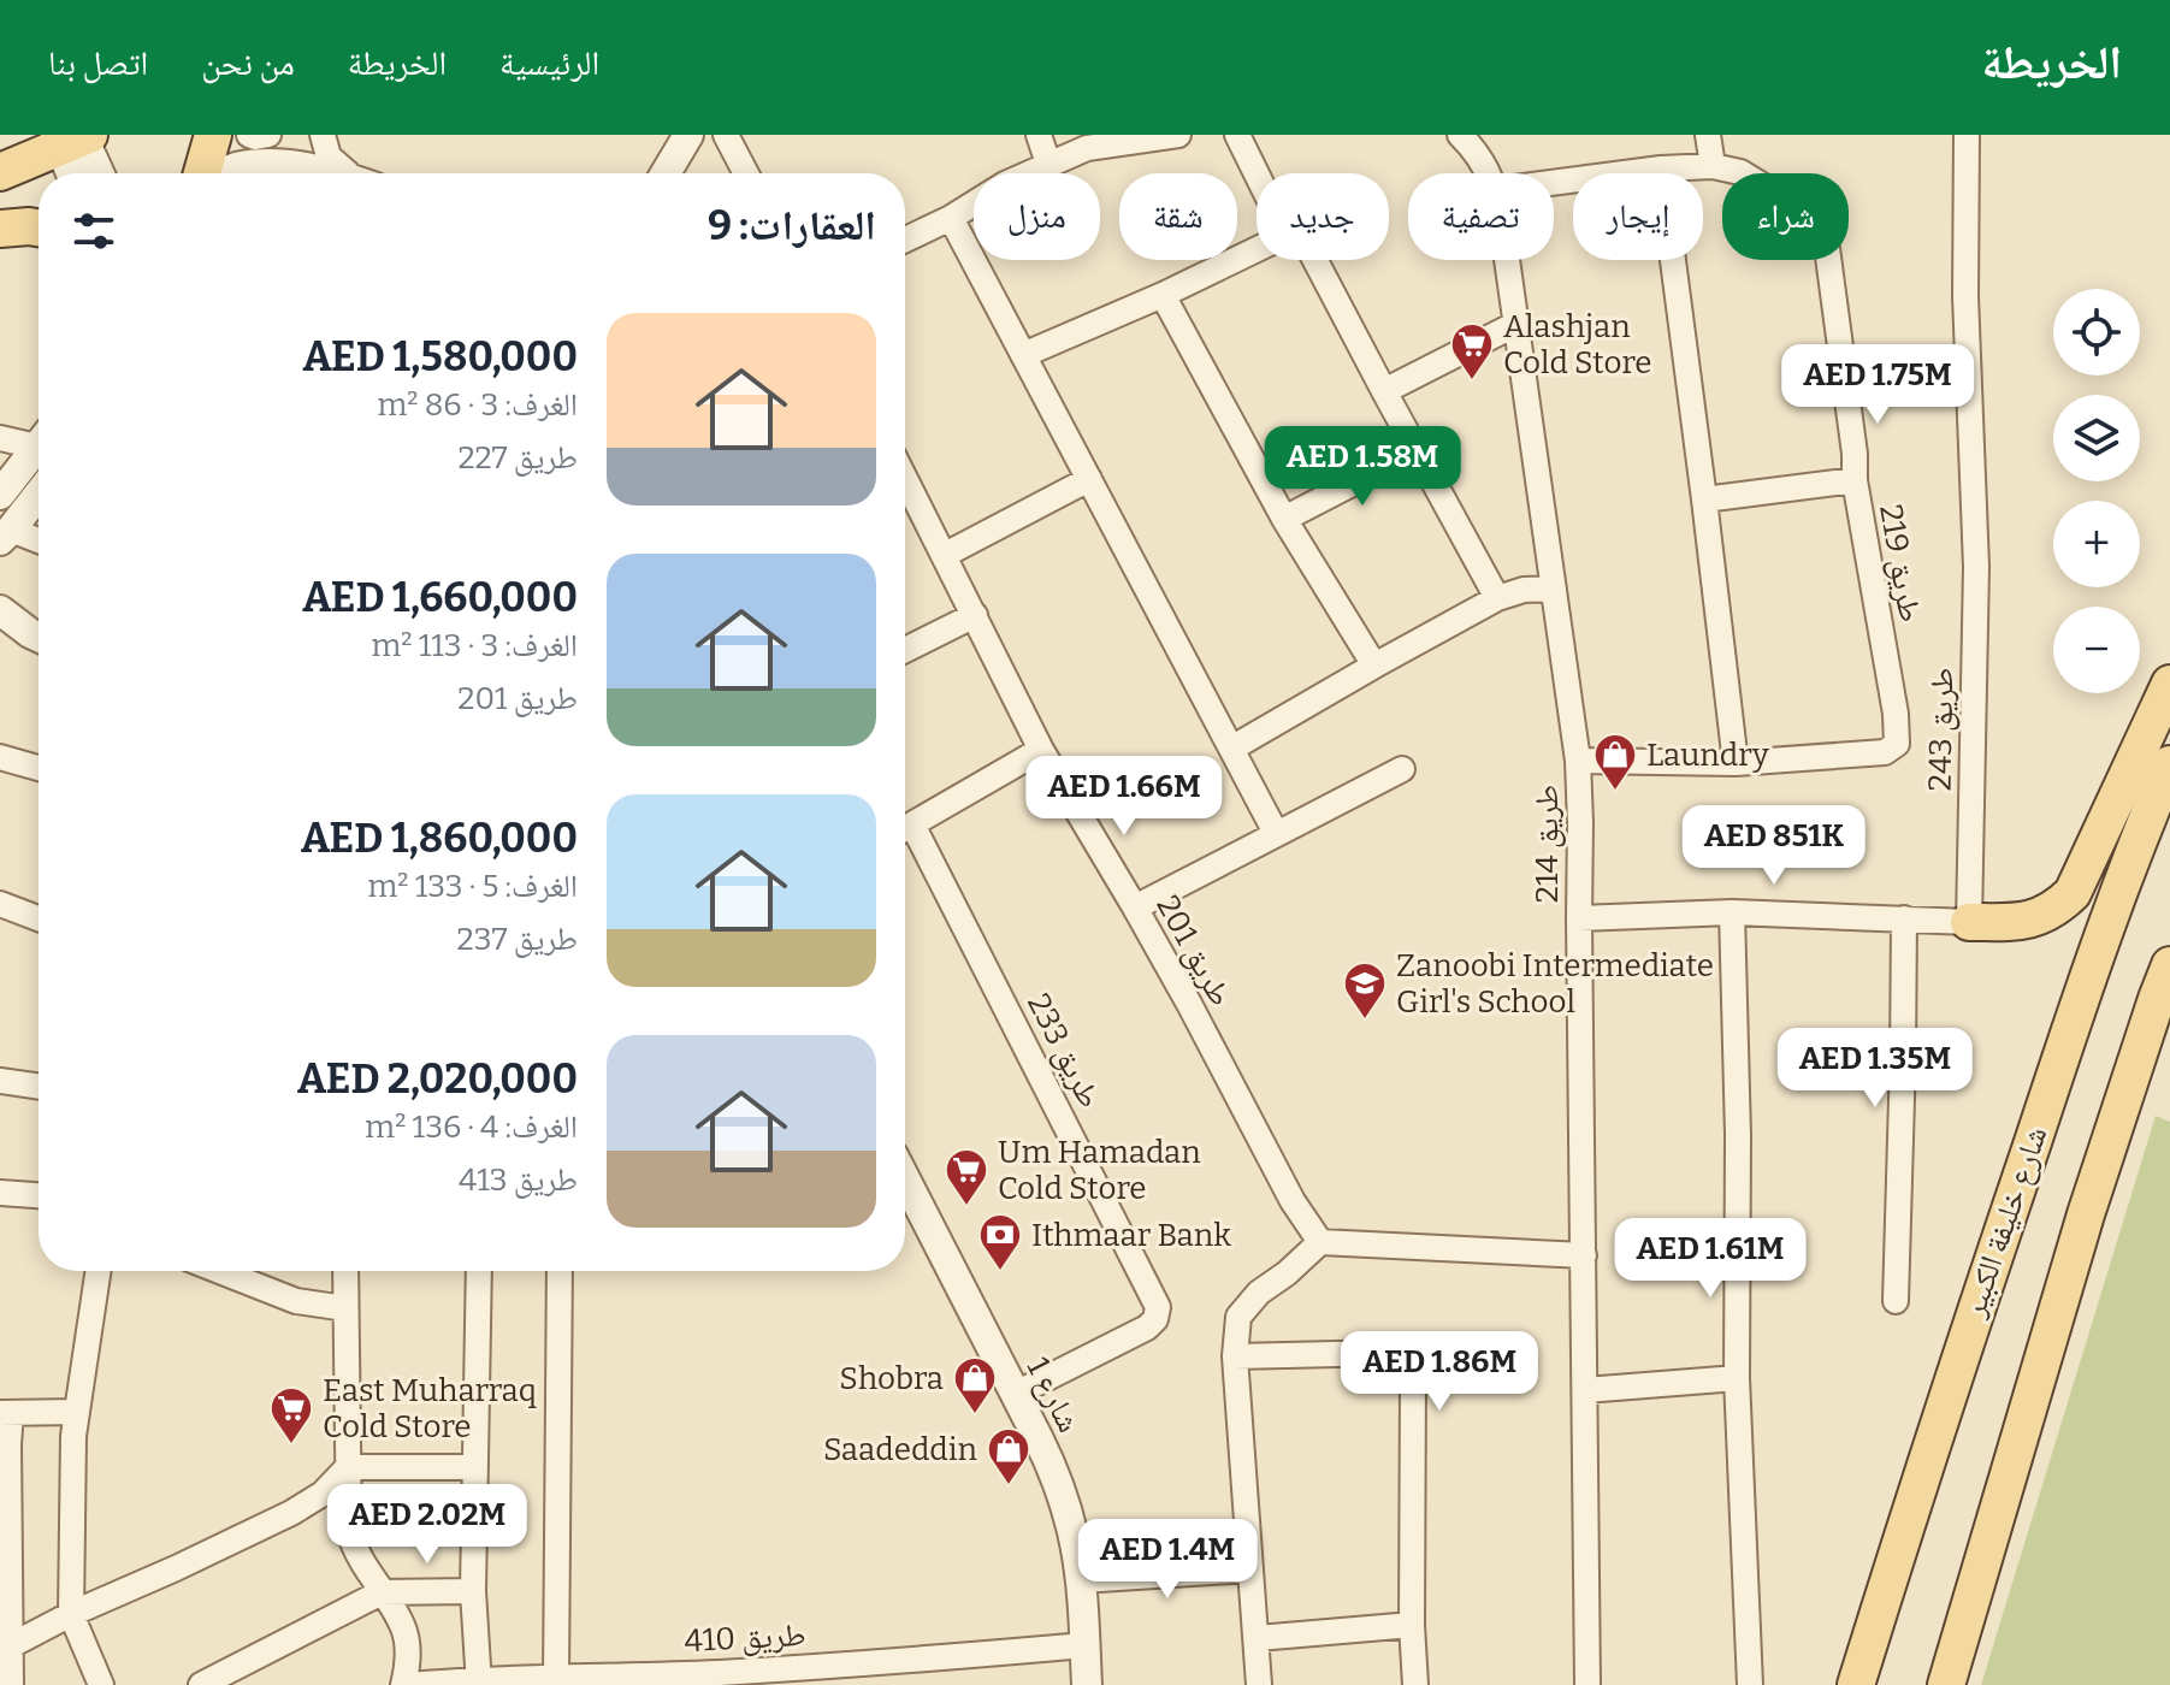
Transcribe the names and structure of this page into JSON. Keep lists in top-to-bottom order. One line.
{"streets":{"main road":["شارع خليفة الكبير"],"street":["طريق 219","طريق 243","طريق 214","طريق 201","طريق 233","شارع 1","طريق 410"]},"crossings":[["طريق 219","طريق 214"],["طريق 201","طريق 233"],["طريق 233","شارع 1"],["شارع 1","طريق 410"]],"places":{"supermarket":["Alashjan Cold Store","Um Hamadan Cold Store","East Muharraq Cold Store"],"shop":["Laundry","Shobra","Saadeddin"],"school or university":["Zanoobi Intermediate Girl's School"],"bank":["Ithmaar Bank"]},"page":{"header":"الخريطة","nav":["الرئيسية","الخريطة","من نحن","اتصل بنا"],"chip":["شراء","إيجار","تصفية","جديد","شقة","منزل"],"heading":"العقارات: 9","map_buttons":["+","−"],"list":[{"name":"AED 1,580,000","note":"الغرف: 3 · 86 m² · طريق 227"},{"name":"AED 1,660,000","note":"الغرف: 3 · 113 m² · طريق 201"},{"name":"AED 1,860,000","note":"الغرف: 5 · 133 m² · طريق 237"},{"name":"AED 2,020,000","note":"الغرف: 4 · 136 m² · طريق 413"}],"price":["AED 1.75M","AED 1.58M","AED 1.66M","AED 851K","AED 1.35M","AED 1.61M","AED 1.86M","AED 2.02M","AED 1.4M"]}}
